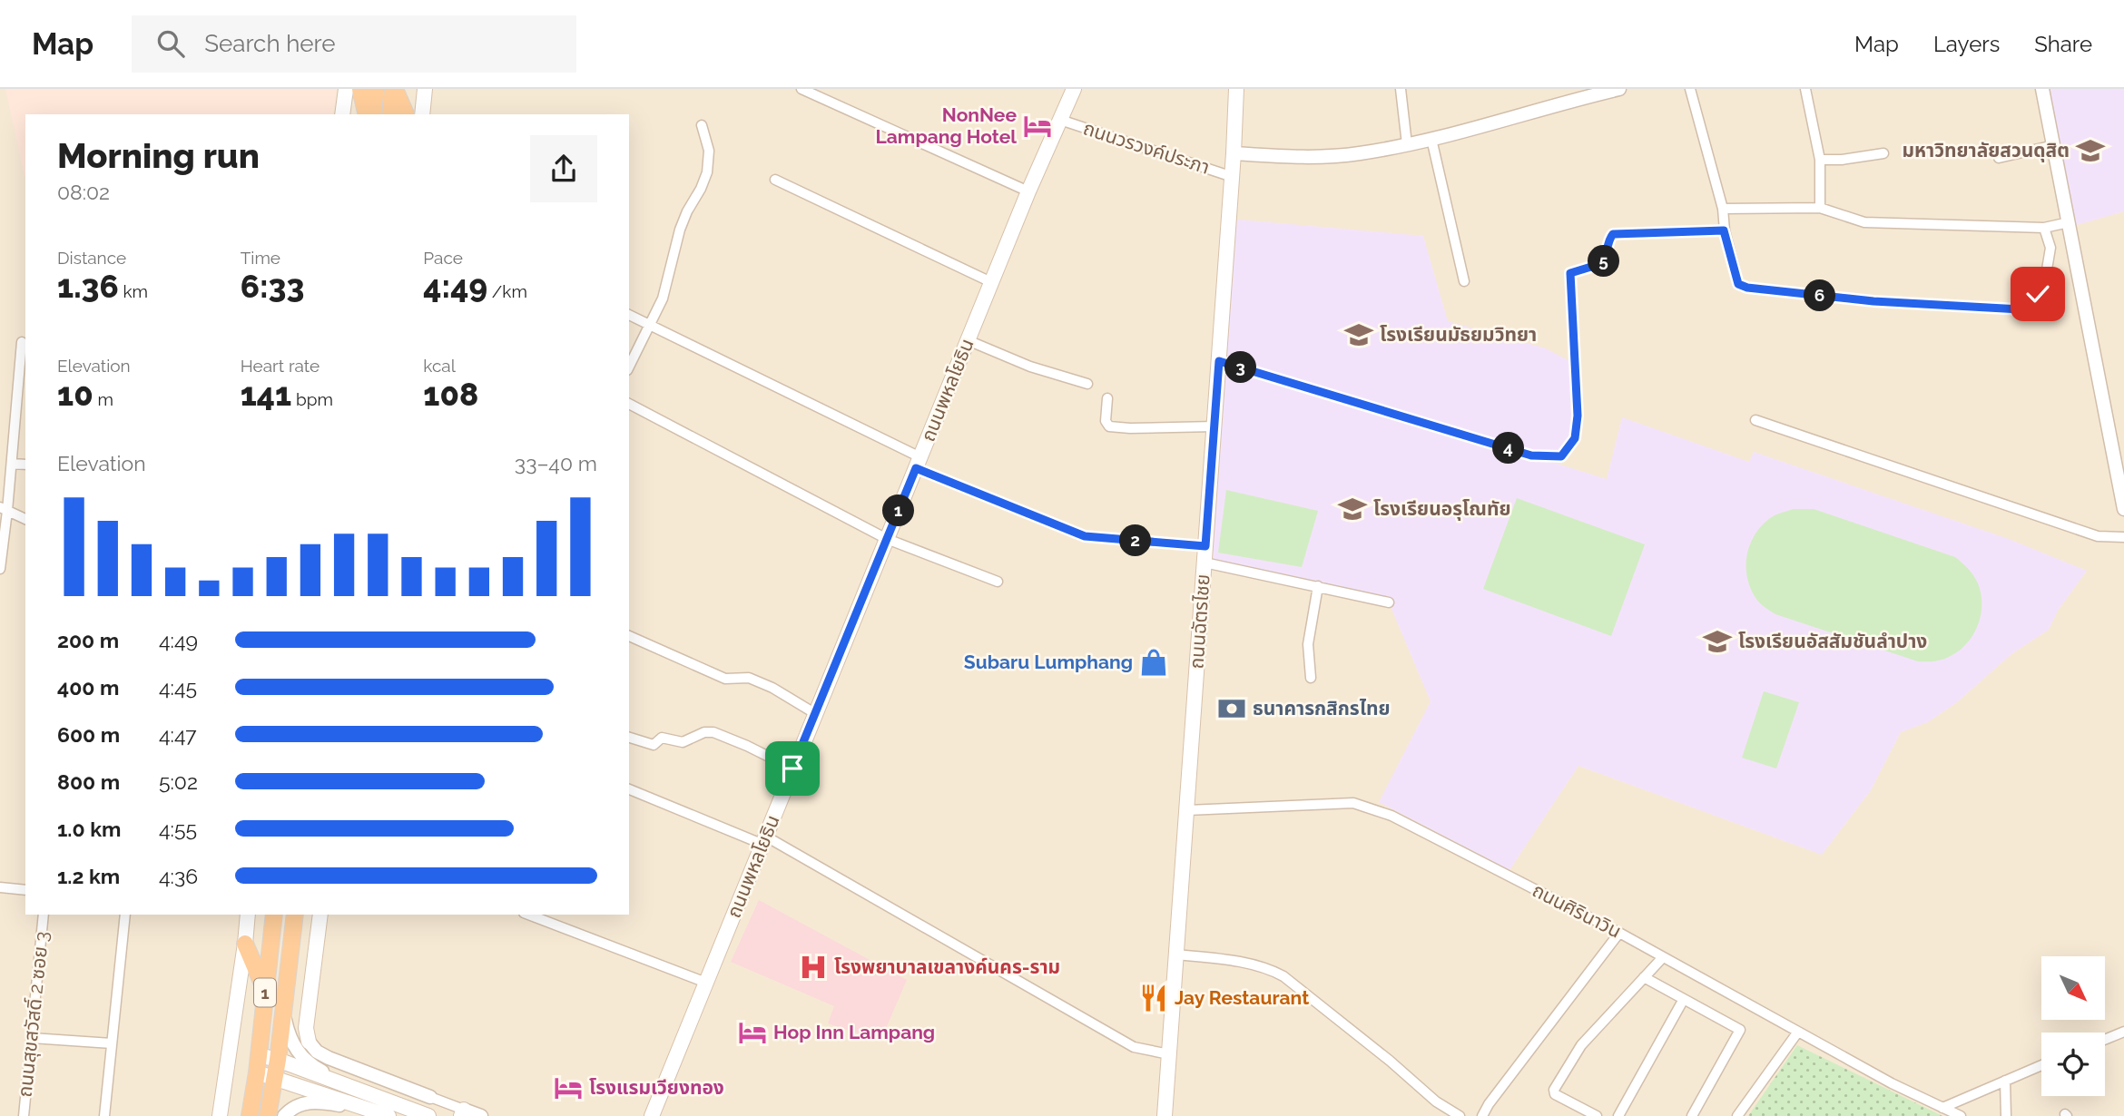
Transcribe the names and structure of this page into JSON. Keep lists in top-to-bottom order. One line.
{"streets":{"highway":["1"],"main road":["ถนนพหลโยธิน","ถนนฉัตรไชย"],"street":["ถนนวรวงค์ประภา","ถนนศิรินาวิน","ถนนสุขสวัสดิ์ 2 ซอย 3"]},"crossings":[["ถนนวรวงค์ประภา","ถนนพหลโยธิน"],["ถนนวรวงค์ประภา","ถนนฉัตรไชย"],["ถนนฉัตรไชย","ถนนศิรินาวิน"]],"places":{"hotel":["NonNee Lampang Hotel","Hop Inn Lampang","โรงแรมเวียงทอง"],"school or university":["มหาวิทยาลัยสวนดุสิต","โรงเรียนมัธยมวิทยา","โรงเรียนอรุโณทัย","โรงเรียนอัสสัมชันลำปาง"],"shop":["Subaru Lumphang"],"bank":["ธนาคารกสิกรไทย"],"hospital":["โรงพยาบาลเขลางค์นคร-ราม"],"restaurant":["Jay Restaurant"]},"north":"bottom right","page":{"header":"Map","search":"Search here","nav":["Map","Layers","Share"],"heading":["Morning run","08:02"],"stats":[["Distance","1.36 km"],["Time","6:33"],["Pace","4:49 /km"],["Elevation","10 m"],["Heart rate","141 bpm"],["kcal","108"]],"pins":["5","6","3","4","1","2"],"chart":["Elevation","33–40 m"],"list":[{"name":"200 m","note":"4:49"},{"name":"400 m","note":"4:45"},{"name":"600 m","note":"4:47"},{"name":"800 m","note":"5:02"},{"name":"1.0 km","note":"4:55"},{"name":"1.2 km","note":"4:36"}]}}
